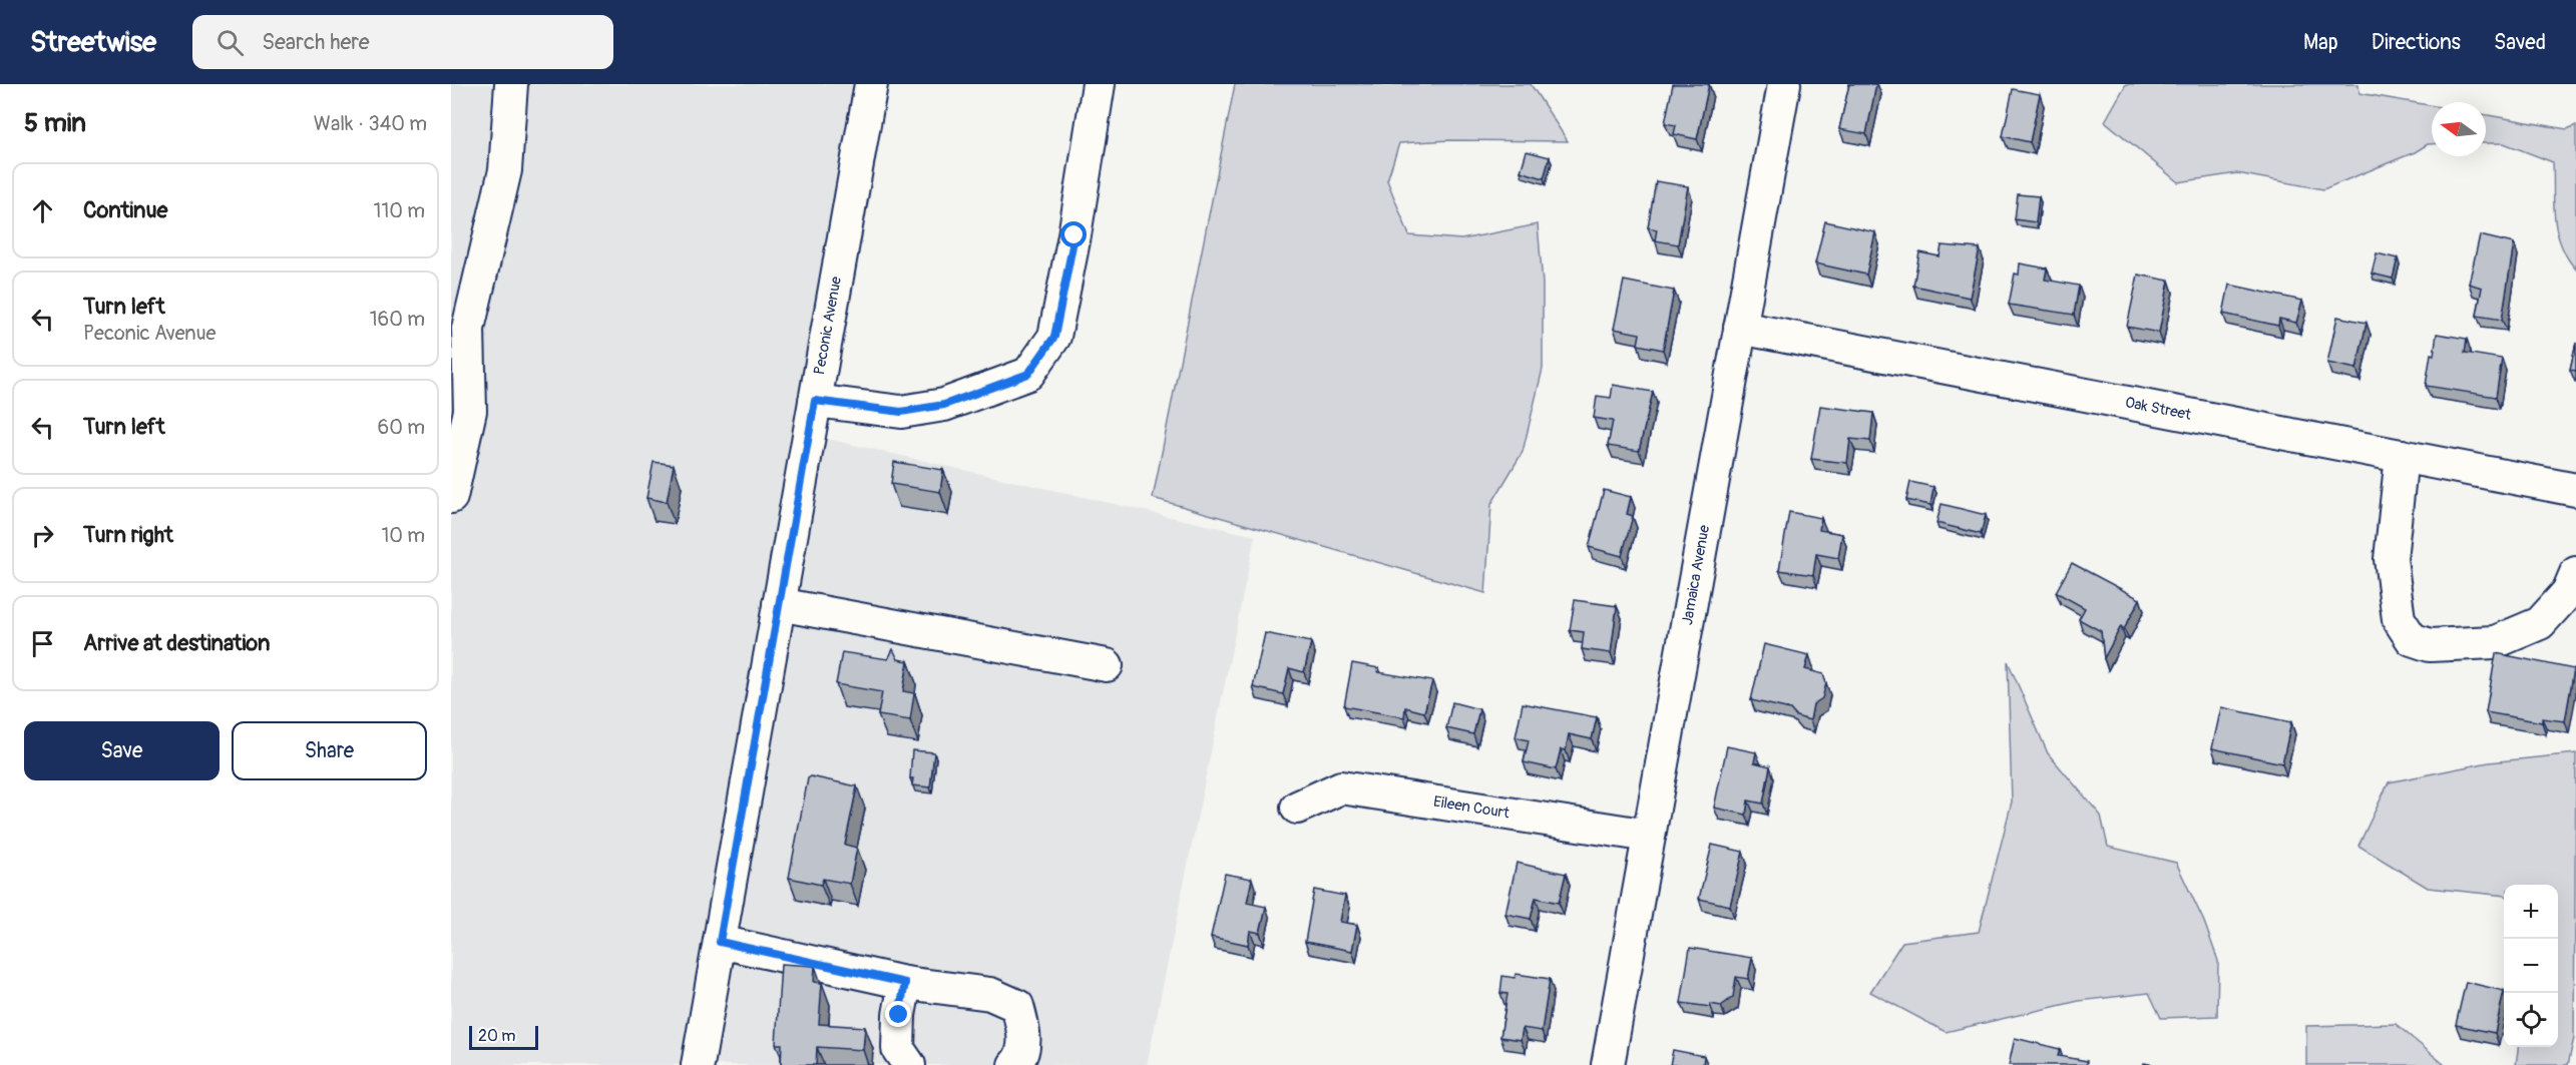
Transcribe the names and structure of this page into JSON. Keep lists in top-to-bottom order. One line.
{"streets":{"street":["Peconic Avenue","Oak Street","Jamaica Avenue","Eileen Court"]},"crossings":[["Oak Street","Jamaica Avenue"],["Jamaica Avenue","Eileen Court"]],"scale_bar":"20 m","north":"left","page":{"header":"Streetwise","search":"Search here","nav":["Map","Directions","Saved"],"heading":["5 min","Walk · 340 m"],"list":[["Continue","110 m"],["Turn left","Peconic Avenue","160 m"],["Turn left","60 m"],["Turn right","10 m"],"Arrive at destination"],"buttons":["Save","Share"],"map_buttons":["+","−"],"scale":"20 m"}}
